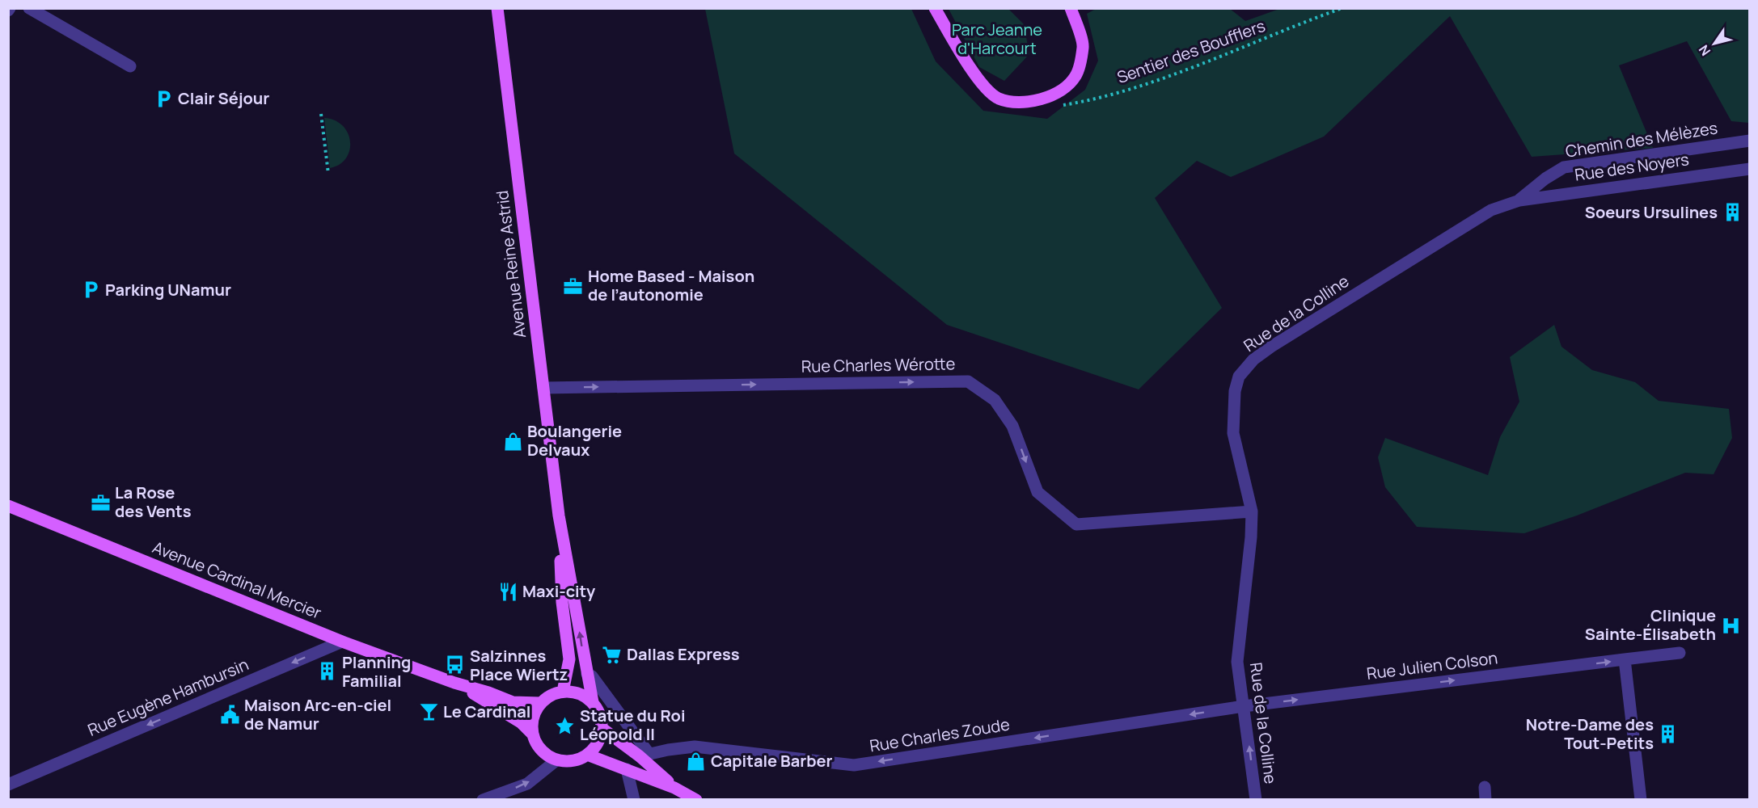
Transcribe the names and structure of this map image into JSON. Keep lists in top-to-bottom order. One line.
{"streets":{"main road":["Avenue Reine Astrid","Avenue Cardinal Mercier"],"street":["Chemin des Mélèzes","Rue des Noyers","Rue de la Colline","Rue Charles Wérotte","Rue Julien Colson","Rue Eugène Hambursin","Rue Charles Zoude"],"path":["Sentier des Boufflers"]},"crossings":[["Chemin des Mélèzes","Rue des Noyers"],["Chemin des Mélèzes","Rue de la Colline"],["Rue des Noyers","Rue de la Colline"],["Avenue Reine Astrid","Rue Charles Wérotte"],["Avenue Reine Astrid","Avenue Cardinal Mercier"],["Rue de la Colline","Rue Charles Wérotte"],["Rue de la Colline","Rue Julien Colson"],["Rue de la Colline","Rue Charles Zoude"],["Avenue Cardinal Mercier","Rue Eugène Hambursin"],["Rue Julien Colson","Rue Charles Zoude"]],"one_way":["Rue Charles Wérotte","Rue Julien Colson","Rue Eugène Hambursin","Rue Charles Zoude"],"parks":["Parc Jeanne d'Harcourt"],"places":{"parking":["Clair Séjour","Parking UNamur"],"building":["Soeurs Ursulines","Planning Familial","Notre-Dame des Tout-Petits"],"office":["Home Based - Maison de l’autonomie","La Rose des Vents"],"shop":["Boulangerie Delvaux","Capitale Barber"],"restaurant":["Maxi-city"],"hospital":["Clinique Sainte-Élisabeth"],"supermarket":["Dallas Express"],"bus stop":["Salzinnes Place Wiertz"],"bar":["Le Cardinal"],"public building":["Maison Arc-en-ciel de Namur"],"place":["Statue du Roi Léopold II"]},"north":"bottom left"}
